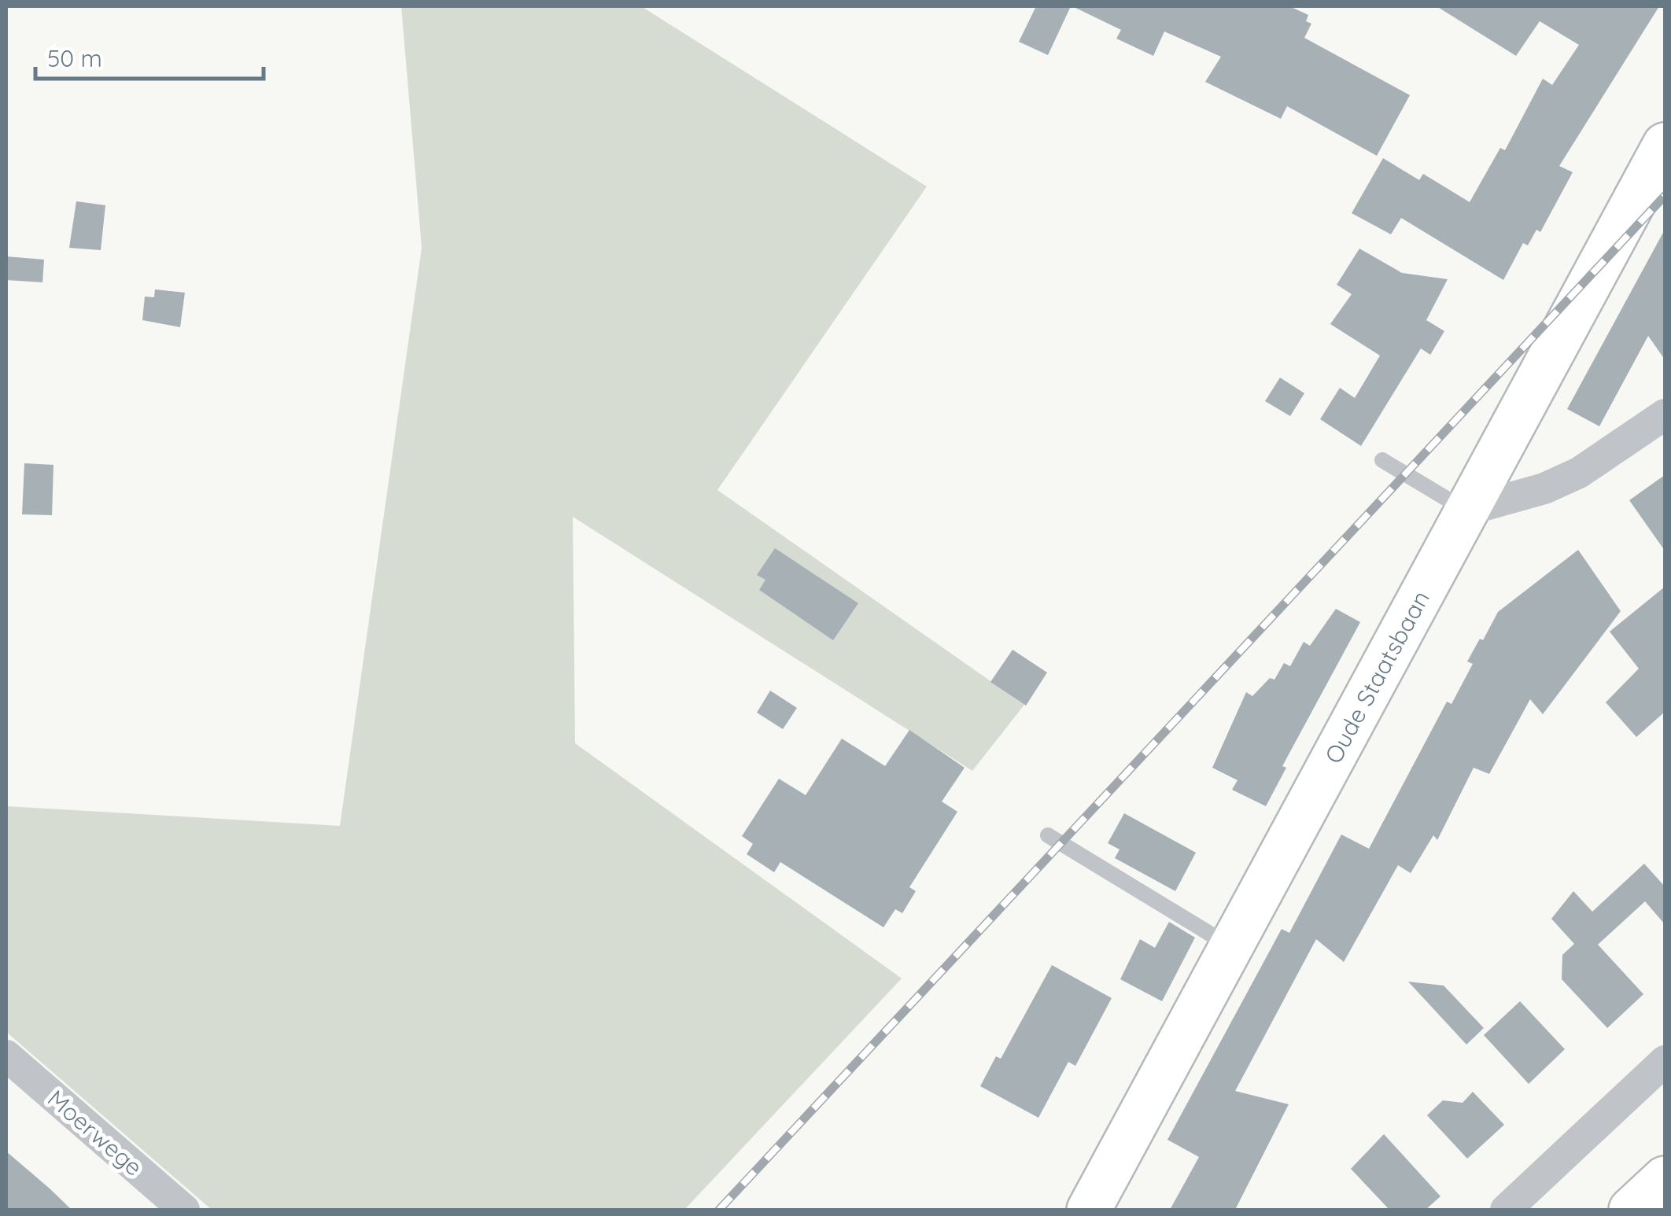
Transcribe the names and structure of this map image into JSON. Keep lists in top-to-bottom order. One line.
{"streets":{"street":["Oude Staatsbaan","Moerwege"]},"scale_bar":"50 m"}
